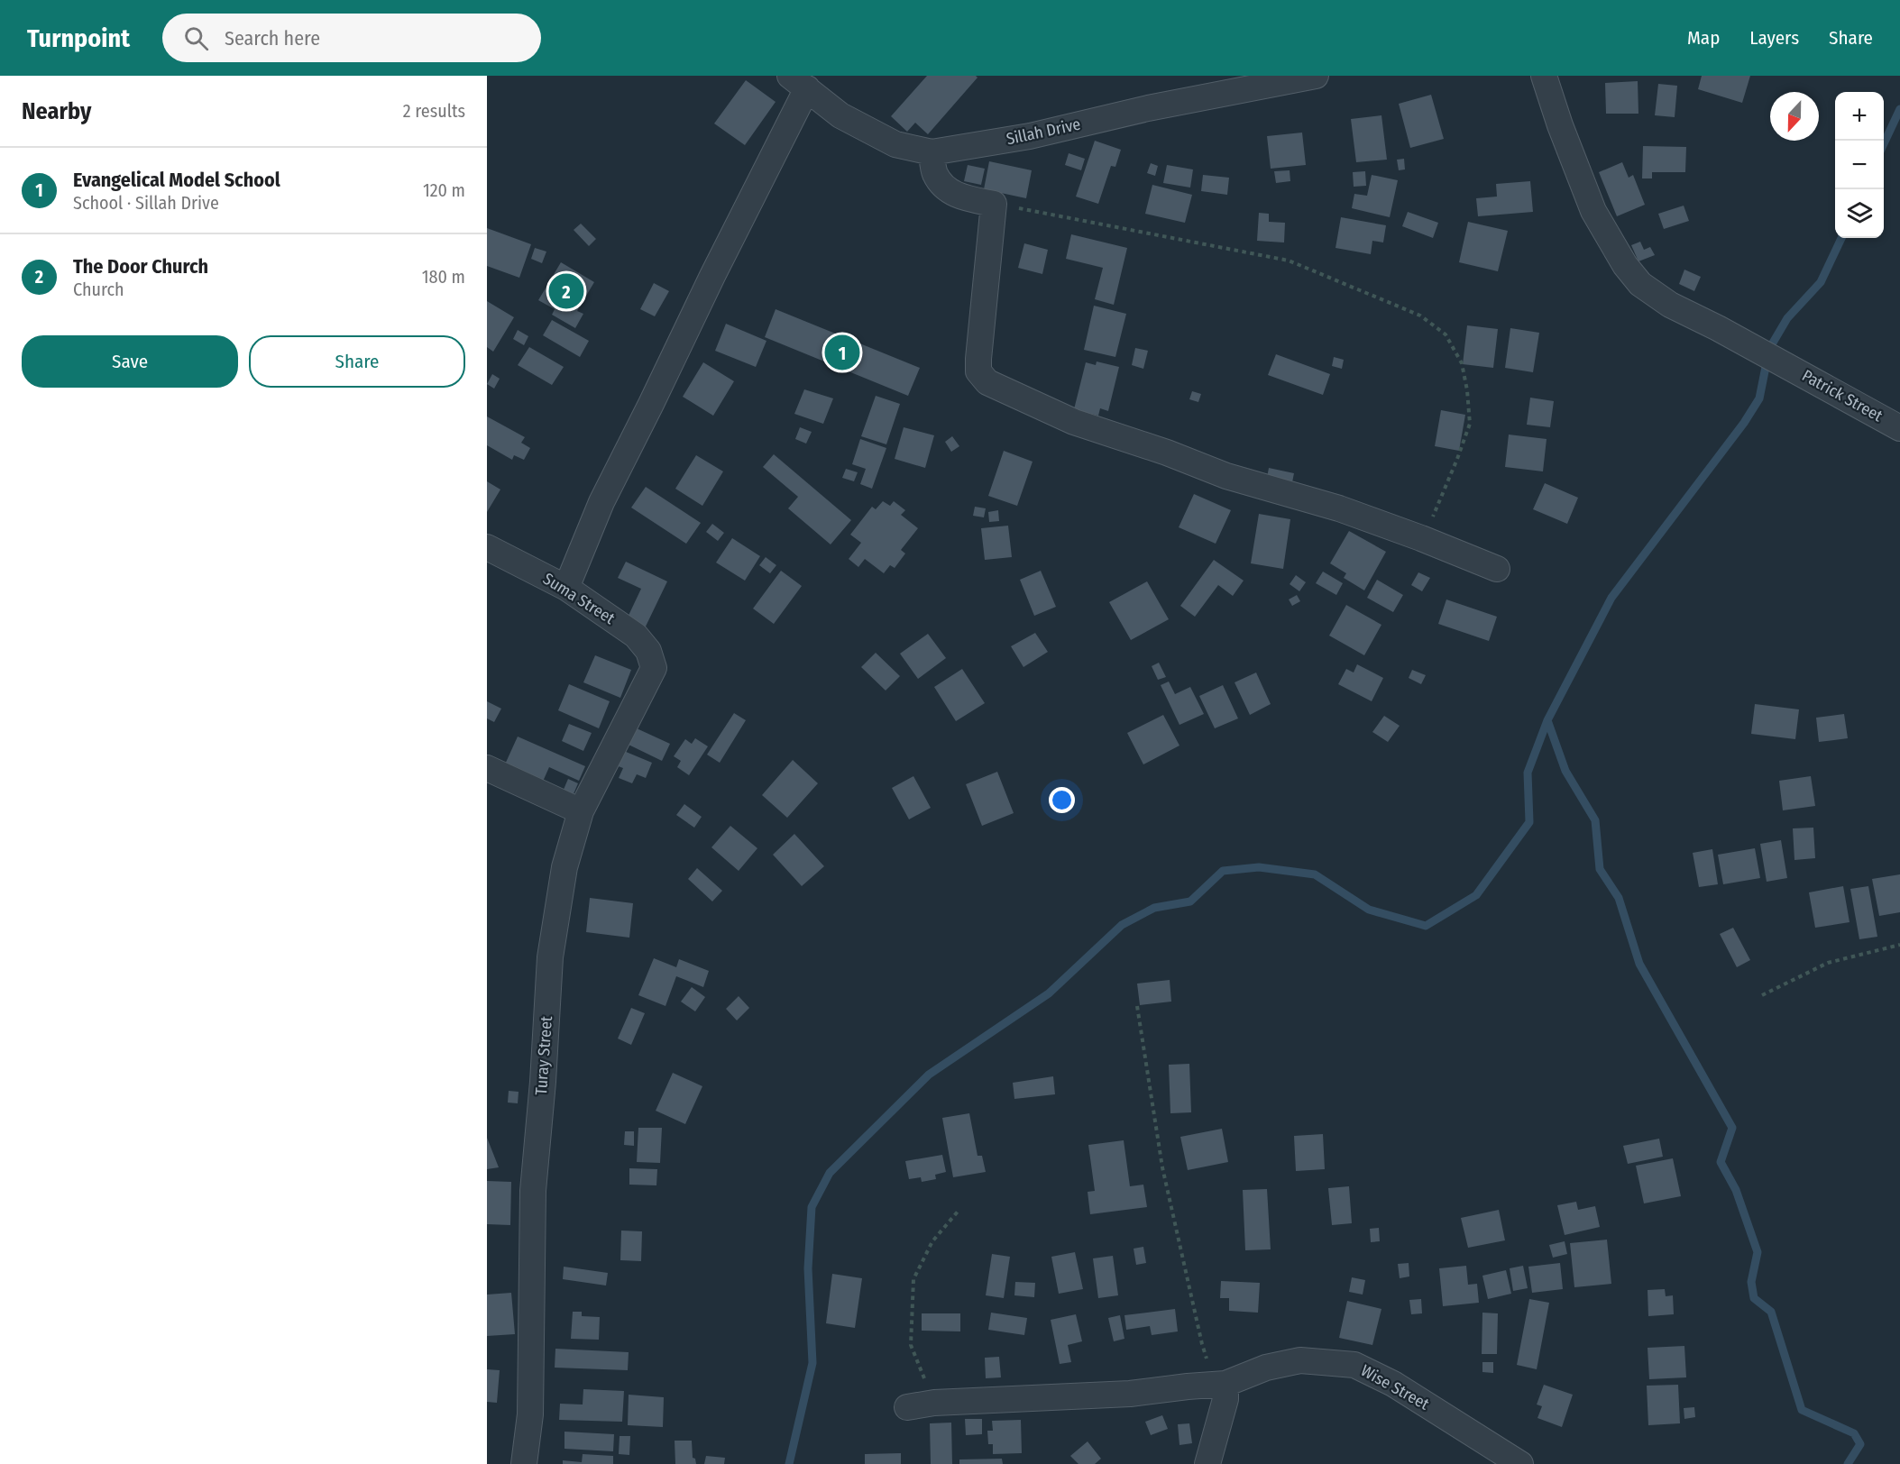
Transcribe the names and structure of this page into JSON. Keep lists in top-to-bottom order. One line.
{"streets":{"street":["Sillah Drive","Patrick Street","Suma Street","Turay Street","Wise Street"]},"crossings":[["Suma Street","Turay Street"]],"north":"bottom","page":{"header":"Turnpoint","search":"Search here","nav":["Map","Layers","Share"],"heading":["Nearby","2 results"],"map_buttons":["+","−"],"list":[{"mark":"1","name":"Evangelical Model School","note":"School · Sillah Drive","value":"120 m"},{"mark":"2","name":"The Door Church","note":"Church","value":"180 m"}],"pins":["2","1"],"buttons":["Save","Share"]}}
